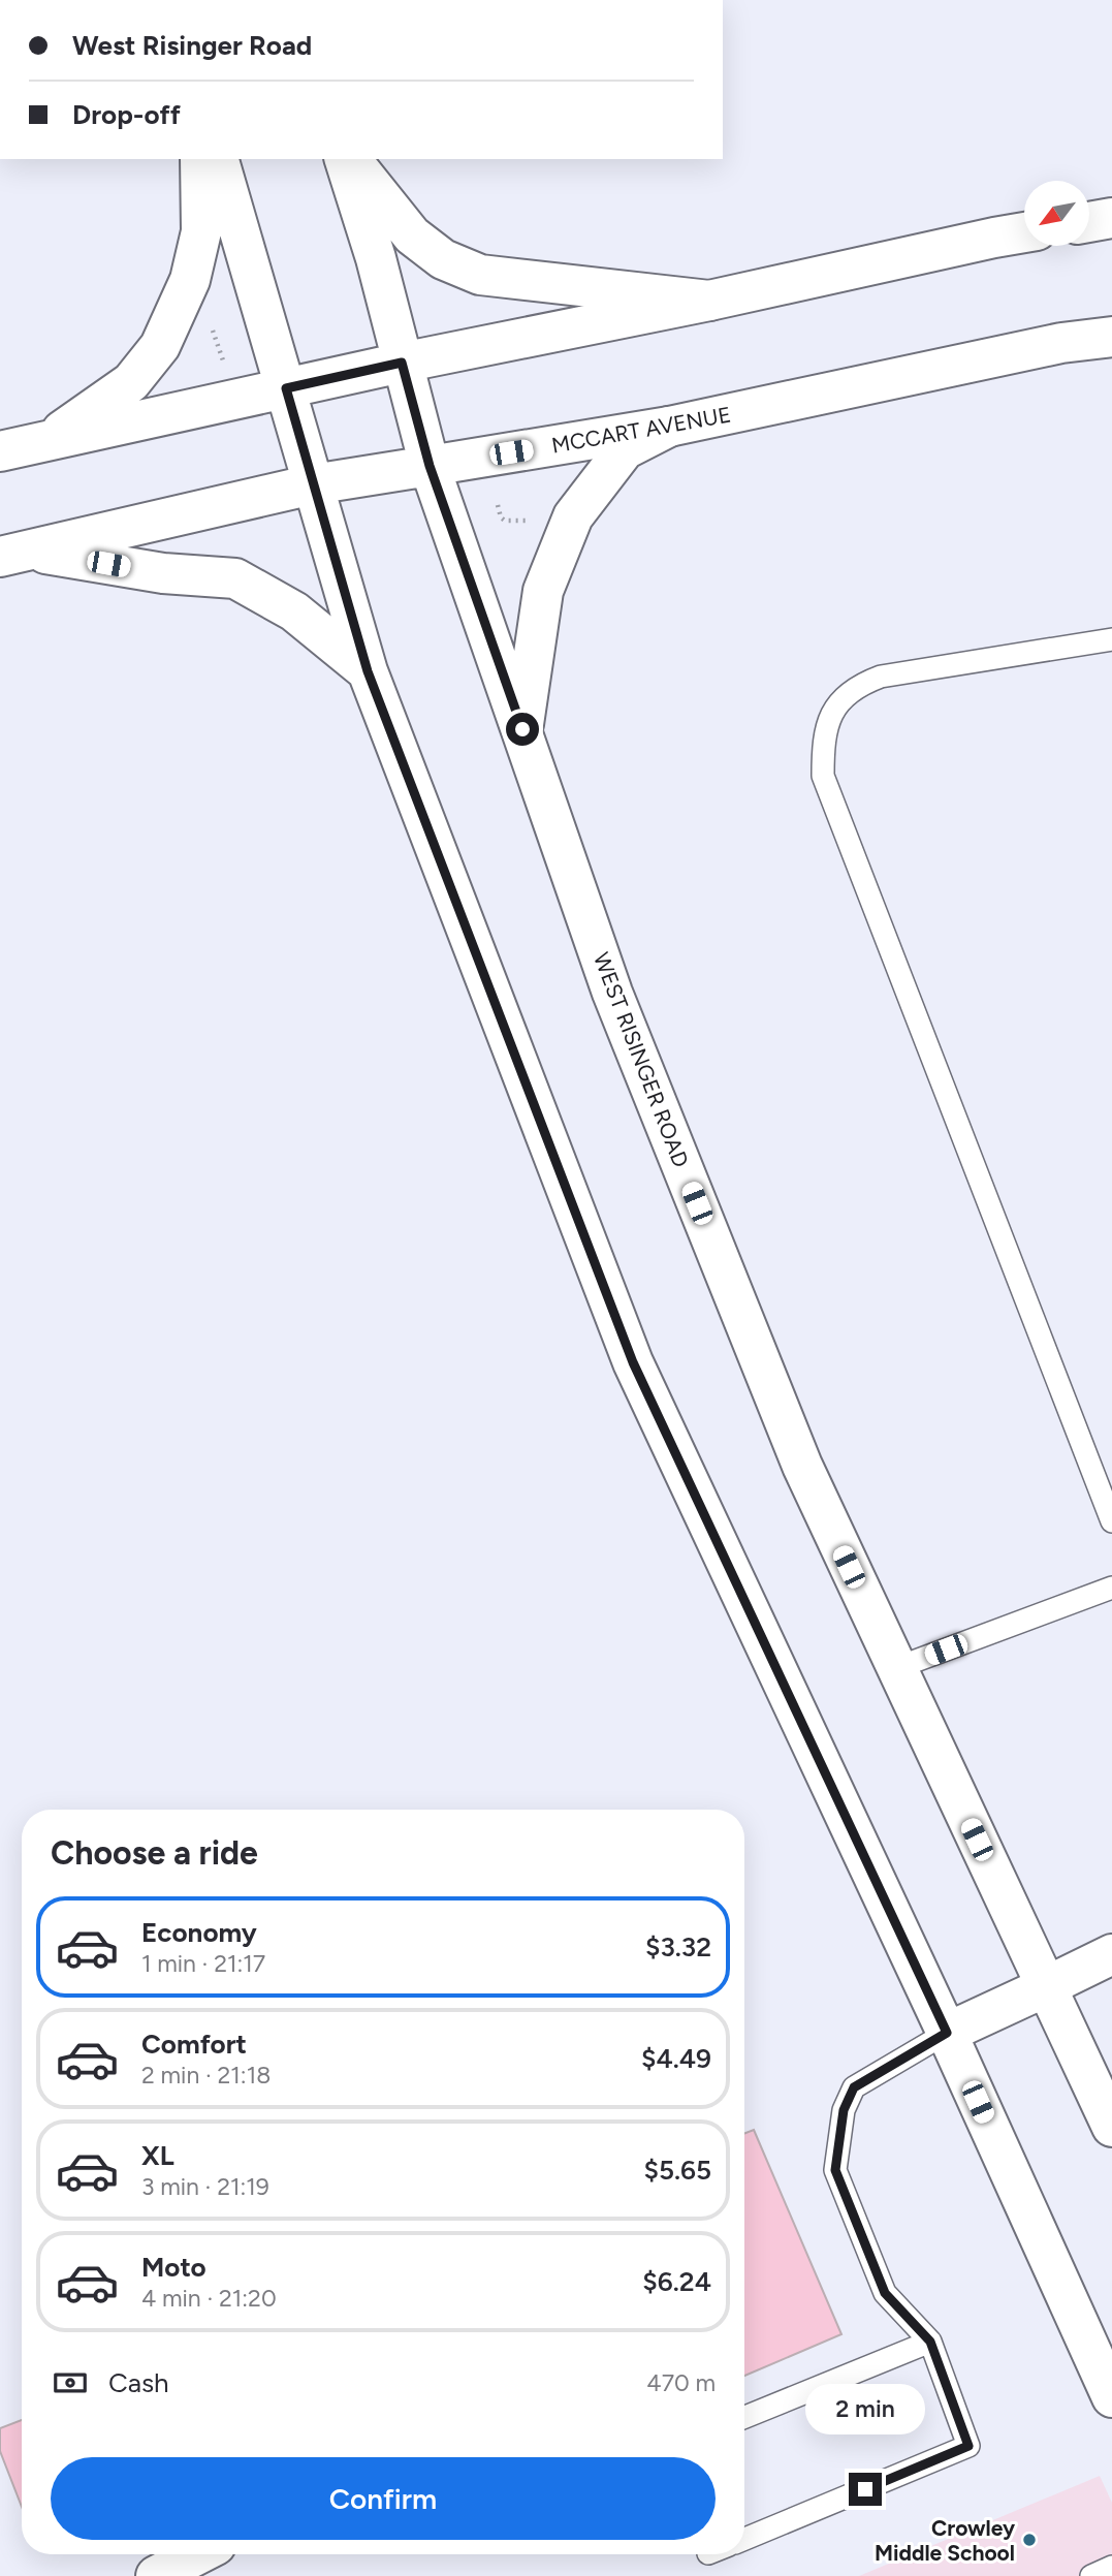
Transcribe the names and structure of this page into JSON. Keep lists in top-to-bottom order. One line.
{"streets":{"main road":["MCCART AVENUE","WEST RISINGER ROAD"]},"crossings":[["MCCART AVENUE","WEST RISINGER ROAD"]],"places":["Crowley Middle School"],"north":"bottom left","page":{"banner":["West Risinger Road","Drop-off"],"heading":"Choose a ride","list":[{"name":"Economy","note":"1 min · 21:17","value":"$3.32"},{"name":"Comfort","note":"2 min · 21:18","value":"$4.49"},{"name":"XL","note":"3 min · 21:19","value":"$5.65"},{"name":"Moto","note":"4 min · 21:20","value":"$6.24"}],"pay":["Cash","470 m"],"bubble":"2 min","buttons":"Confirm"}}
